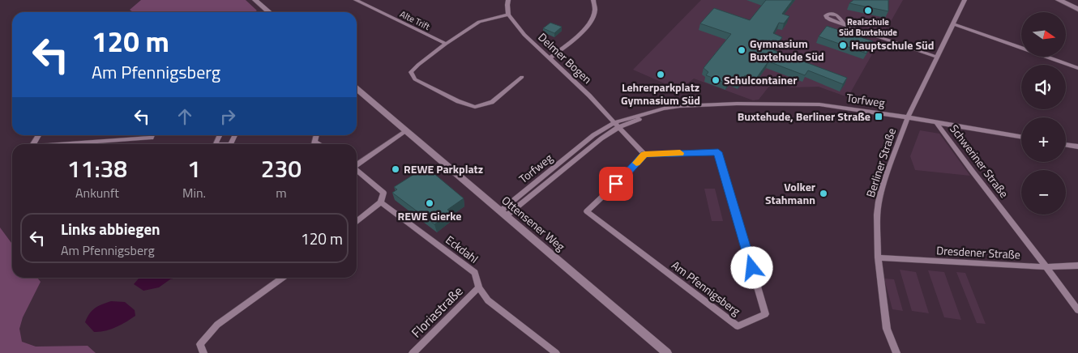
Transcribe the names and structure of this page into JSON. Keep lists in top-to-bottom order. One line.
{"streets":{"street":["Alte Trift","Delmer Bogen","Torfweg","Schweriner Straße","Berliner Straße","Ottensener Weg","Eckdahl","Dresdener Straße","Am Pfennigsberg","Floriastraße"]},"crossings":[["Delmer Bogen","Torfweg"],["Torfweg","Schweriner Straße"],["Torfweg","Berliner Straße"],["Torfweg","Ottensener Weg"],["Schweriner Straße","Dresdener Straße"],["Berliner Straße","Dresdener Straße"],["Eckdahl","Floriastraße"]],"places":{"other":["Realschule Süd Buxtehude","Hauptschule Süd","Gymnasium Buxtehude Süd","Lehrerparkplatz Gymnasium Süd","Schulcontainer","REWE Parkplatz","Volker Stahmann","REWE Gierke"],"transit":["Buxtehude, Berliner Straße"]},"north":"right","page":{"map_buttons":["+","−"],"turn":["120 m","Am Pfennigsberg"],"eta":["11:38","Ankunft","1","Min.","230","m"],"list":[{"name":"Links abbiegen","note":"Am Pfennigsberg","value":"120 m"}]}}
